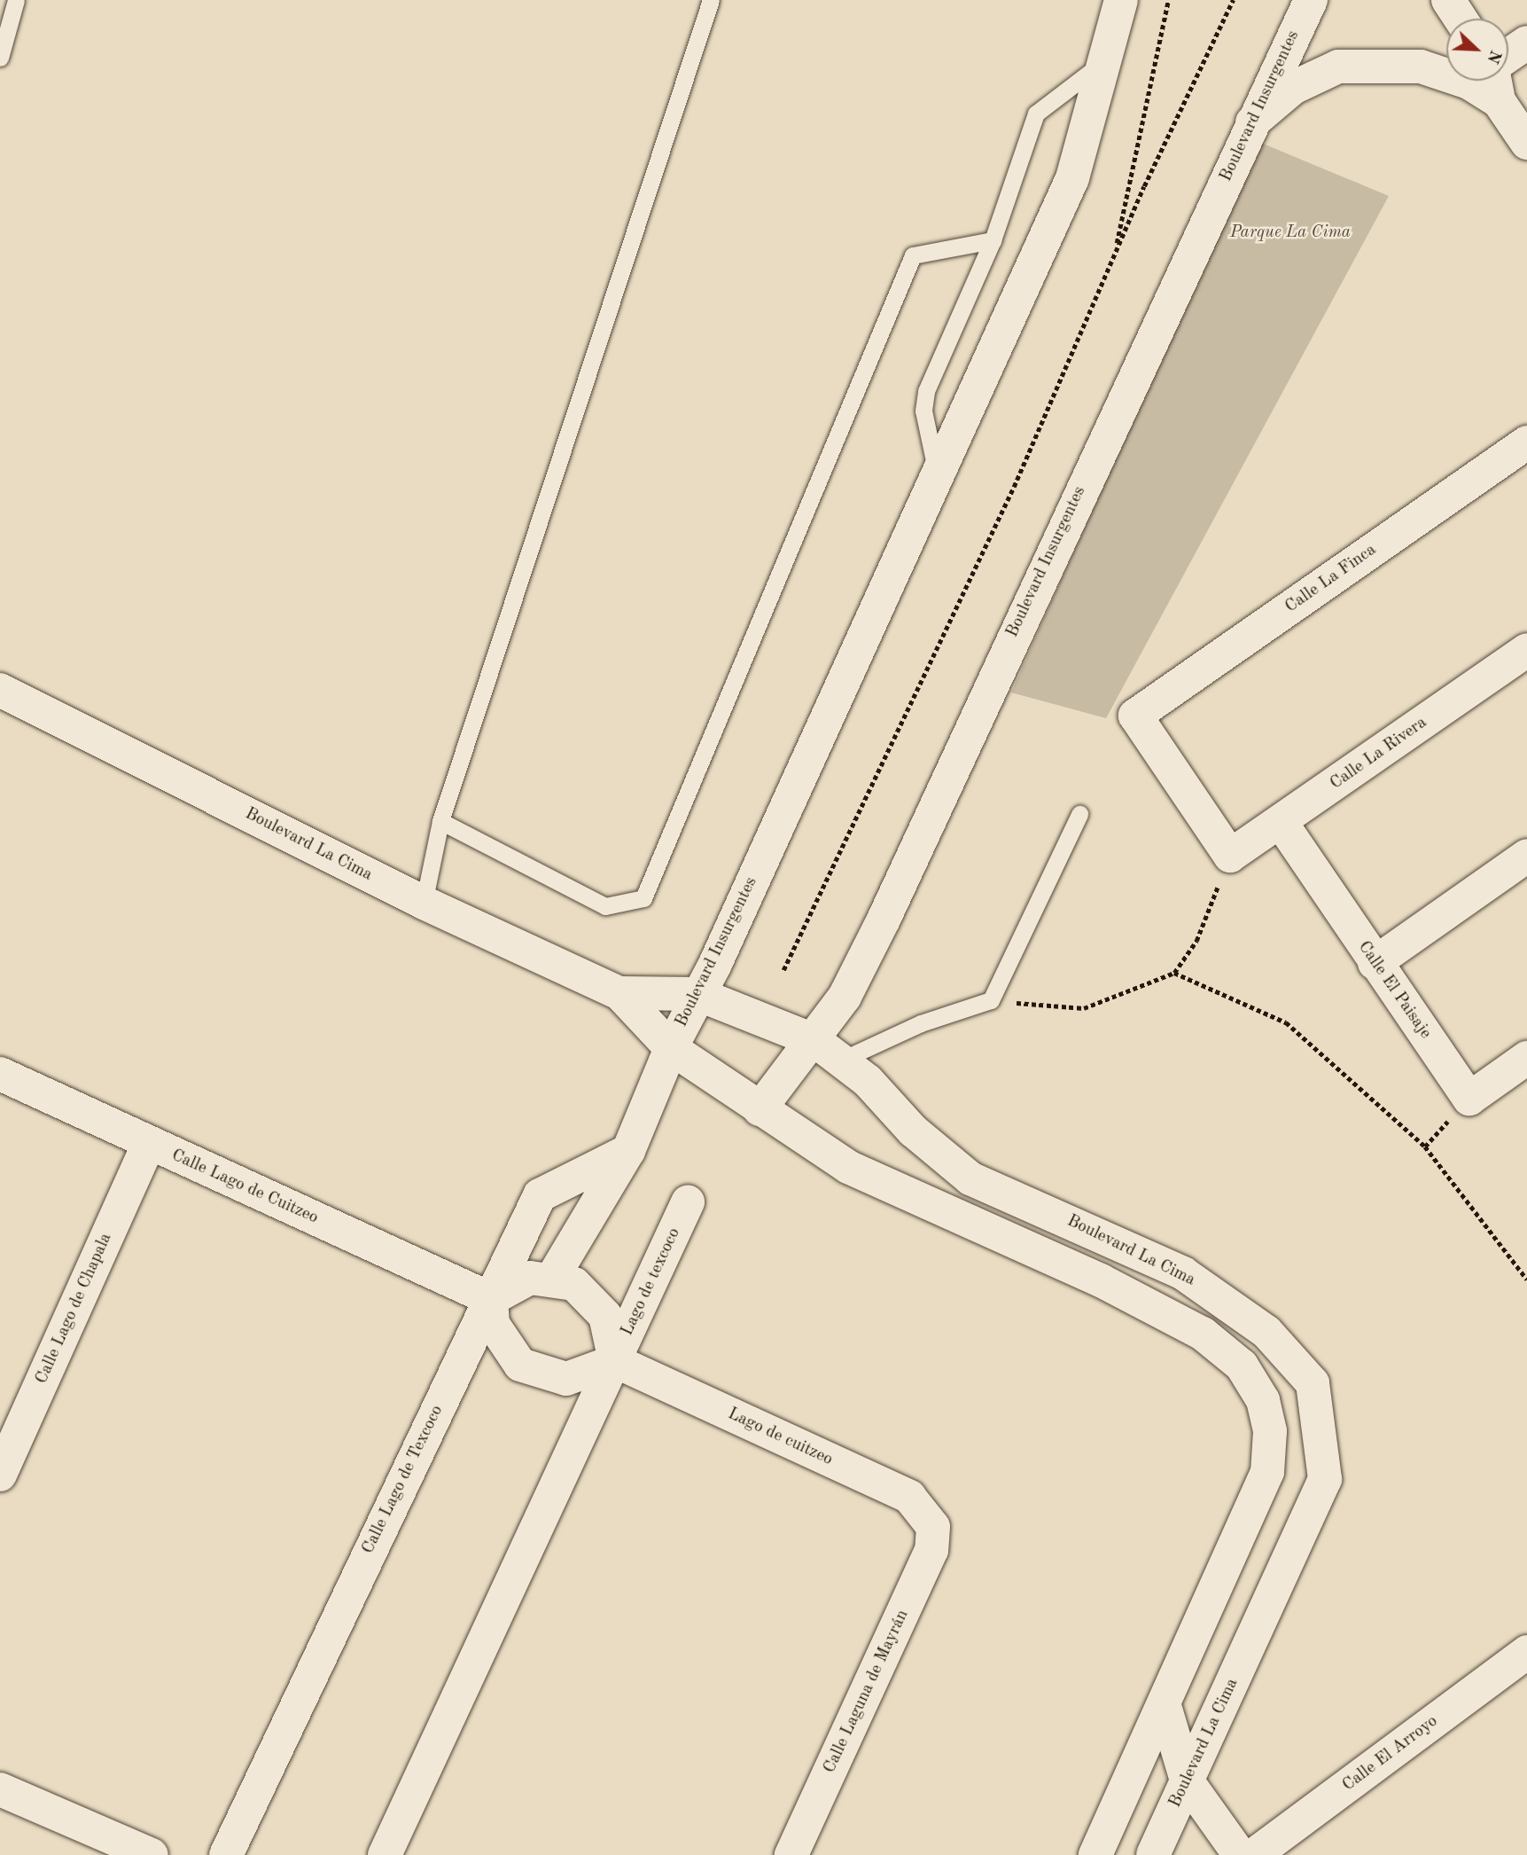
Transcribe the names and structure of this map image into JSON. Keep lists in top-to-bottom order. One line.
{"streets":{"street":["Boulevard Insurgentes","Calle La Finca","Calle La Rivera","Boulevard La Cima","Calle El Paisaje","Calle Lago de Cuitzeo","Lago de texcoco","Calle Lago de Chapala","Lago de cuitzeo","Calle Lago de Texcoco","Calle Laguna de Mayrán","Calle El Arroyo"]},"crossings":[["Boulevard Insurgentes","Boulevard La Cima"],["Boulevard Insurgentes","Calle Lago de Cuitzeo"],["Boulevard Insurgentes","Lago de texcoco"],["Boulevard Insurgentes","Lago de cuitzeo"],["Boulevard Insurgentes","Calle Lago de Texcoco"],["Calle La Finca","Calle La Rivera"],["Calle La Rivera","Calle El Paisaje"],["Calle Lago de Cuitzeo","Lago de texcoco"],["Calle Lago de Cuitzeo","Calle Lago de Chapala"],["Calle Lago de Cuitzeo","Lago de cuitzeo"],["Calle Lago de Cuitzeo","Calle Lago de Texcoco"],["Lago de texcoco","Lago de cuitzeo"],["Lago de texcoco","Calle Lago de Texcoco"],["Lago de cuitzeo","Calle Lago de Texcoco"],["Lago de cuitzeo","Calle Laguna de Mayrán"]],"parks":["Parque La Cima"],"north":"bottom right"}
